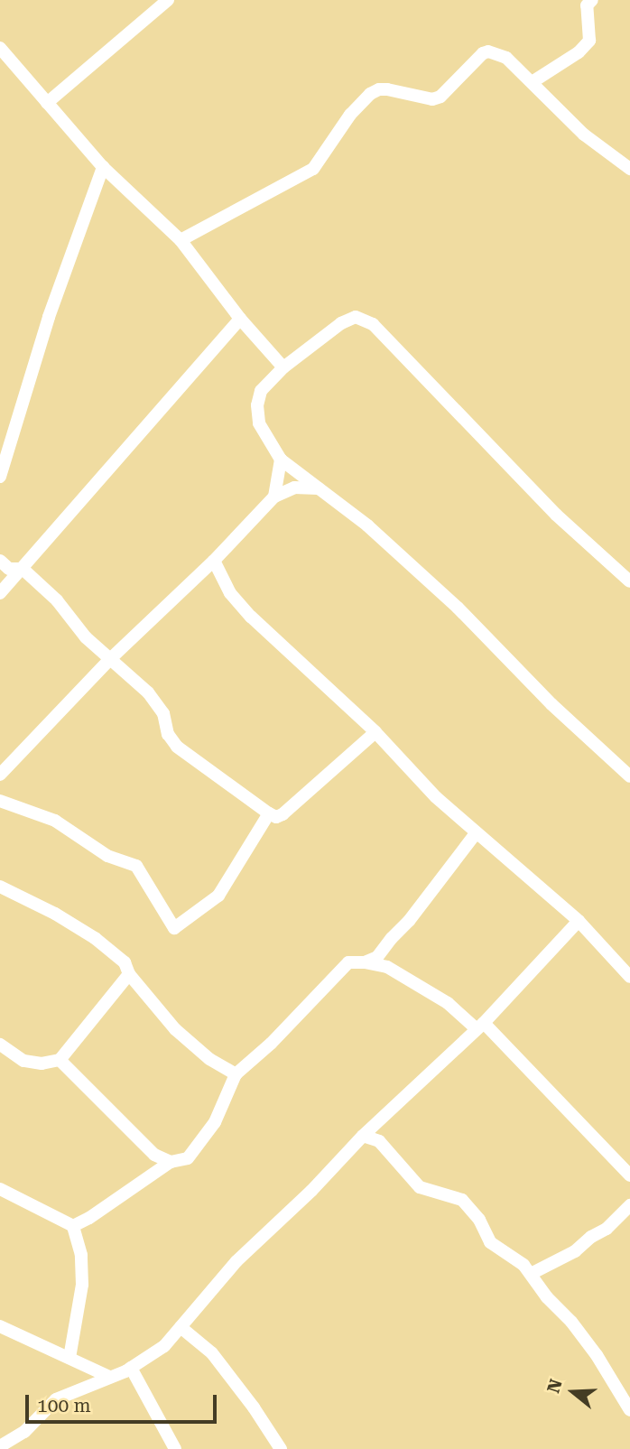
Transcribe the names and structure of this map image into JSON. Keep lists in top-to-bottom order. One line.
{"scale_bar":"100 m","north":"left"}
